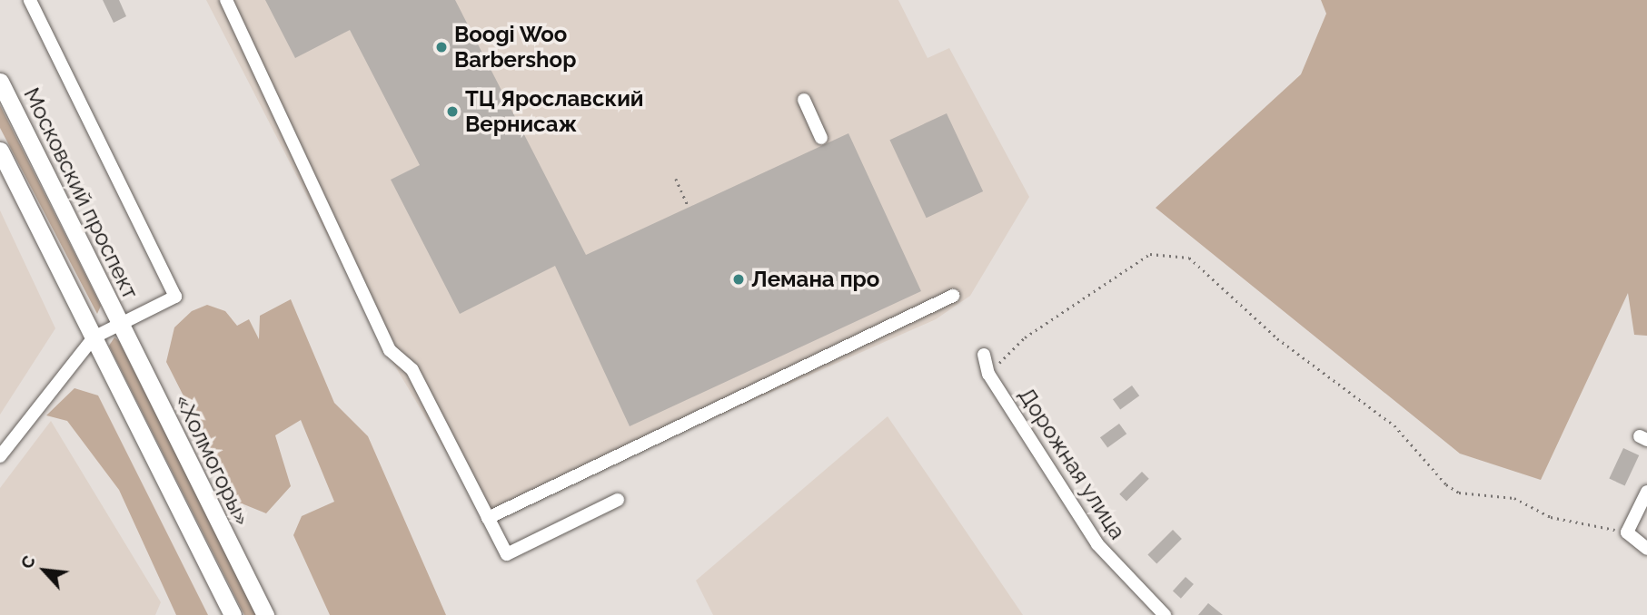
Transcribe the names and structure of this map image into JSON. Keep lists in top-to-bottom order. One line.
{"streets":{"highway":["Московский проспект","«Холмогоры»"],"street":["Дорожная улица"]},"crossings":[["Московский проспект","«Холмогоры»"]],"places":["Boogi Woo Barbershop","ТЦ Ярославский Вернисаж","Лемана про"],"north":"top left"}
